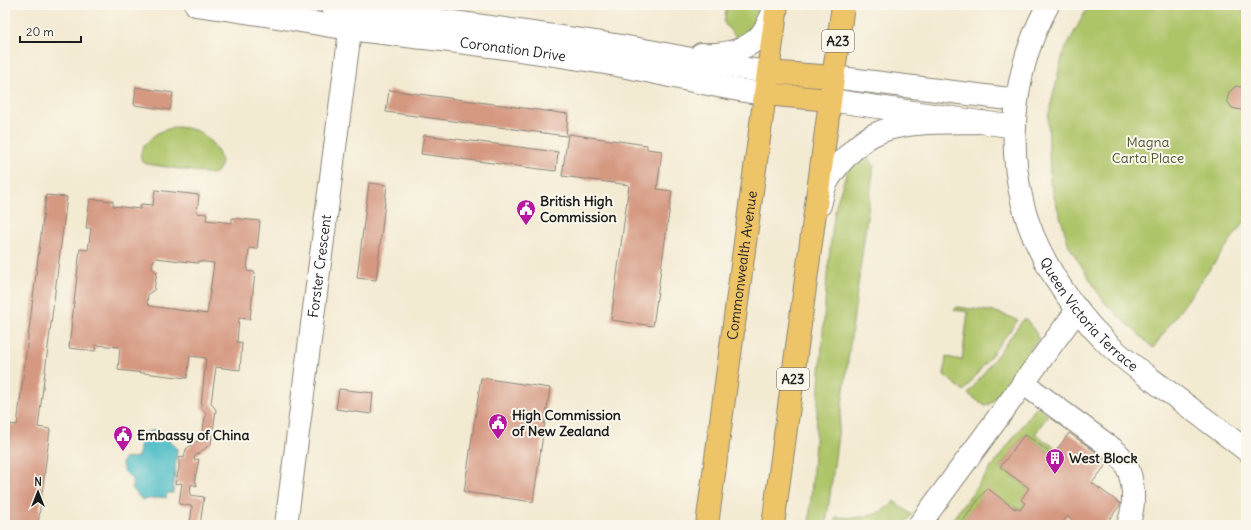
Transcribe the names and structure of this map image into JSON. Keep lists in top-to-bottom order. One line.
{"streets":{"highway":["A23","Coronation Drive","Commonwealth Avenue"],"street":["Forster Crescent","Queen Victoria Terrace"]},"crossings":[["A23","Coronation Drive"],["Coronation Drive","Commonwealth Avenue"],["Coronation Drive","Forster Crescent"]],"parks":["Magna Carta Place"],"places":{"public building":["British High Commission","High Commission of New Zealand","Embassy of China"],"building":["West Block"]},"scale_bar":"20 m","north":"top"}
